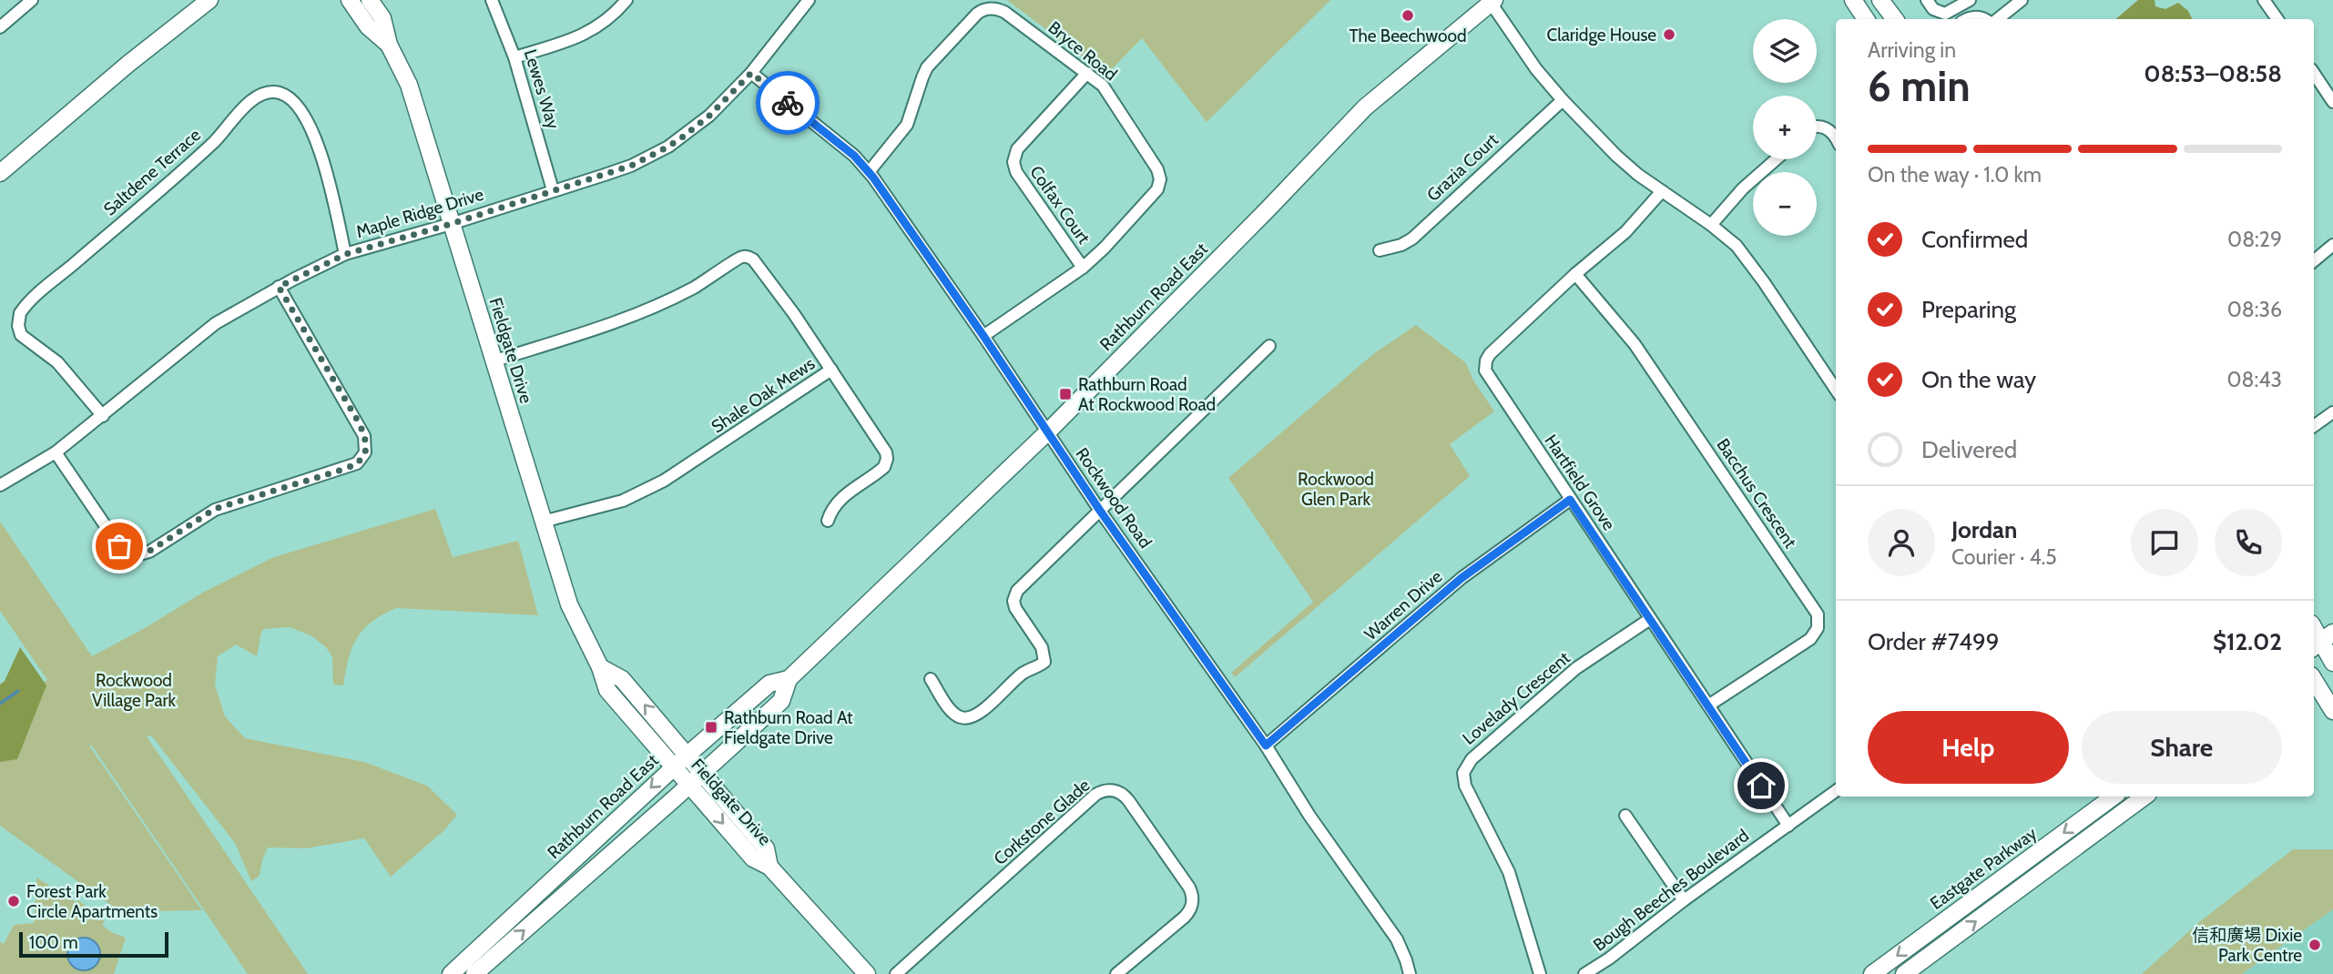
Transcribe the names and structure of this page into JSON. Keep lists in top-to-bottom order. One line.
{"streets":{"street":["Bryce Road","Lewes Way","Grazia Court","Saltdene Terrace","Colfax Court","Maple Ridge Drive","Rathburn Road East","Fieldgate Drive","Shale Oak Mews","Hartfield Grove","Bacchus Crescent","Rockwood Road","Warren Drive","Lovelady Crescent","Corkstone Glade","Eastgate Parkway","Bough Beeches Boulevard"]},"crossings":[["Bryce Road","Colfax Court"],["Bryce Road","Rockwood Road"],["Lewes Way","Maple Ridge Drive"],["Saltdene Terrace","Maple Ridge Drive"],["Maple Ridge Drive","Fieldgate Drive"],["Maple Ridge Drive","Rockwood Road"],["Rathburn Road East","Fieldgate Drive"],["Rathburn Road East","Rockwood Road"],["Fieldgate Drive","Shale Oak Mews"],["Hartfield Grove","Bacchus Crescent"],["Hartfield Grove","Warren Drive"],["Hartfield Grove","Lovelady Crescent"],["Hartfield Grove","Bough Beeches Boulevard"],["Rockwood Road","Warren Drive"]],"parks":["Rockwood Glen Park","Rockwood Village Park"],"places":{"other":["The Beechwood","Claridge House","Forest Park Circle Apartments","信和廣場 Dixie Park Centre"],"transit":["Rathburn Road At Rockwood Road","Rathburn Road At Fieldgate Drive"]},"scale_bar":"100 m","page":{"map_buttons":["+","−"],"heading":["6 min","Arriving in","08:53–08:58"],"panel":["Jordan","Courier · 4.5","Order #7499","$12.02"],"bar":"On the way · 1.0 km","list":[["Confirmed","08:29"],["Preparing","08:36"],["On the way","08:43"],"Delivered"],"buttons":["Help","Share"],"scale":"100 m"}}
